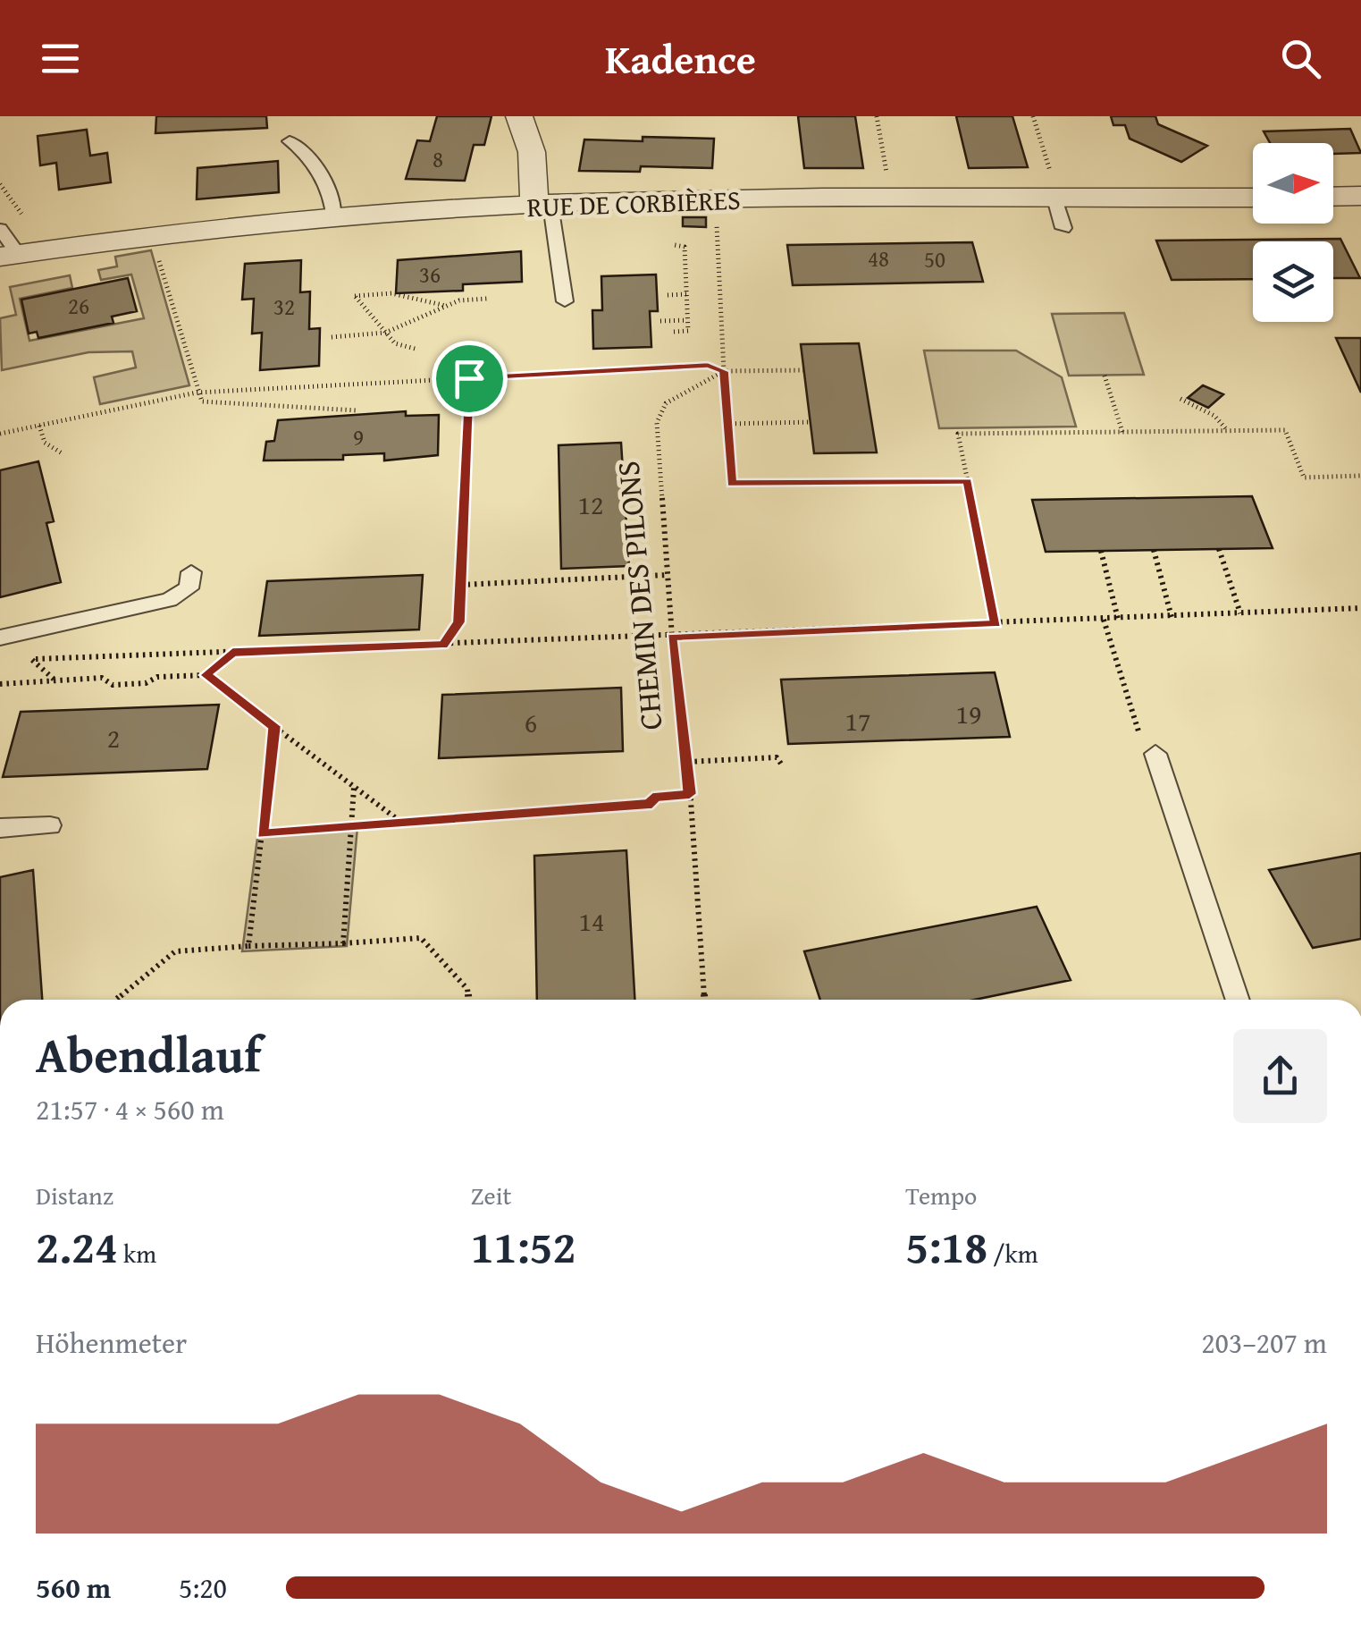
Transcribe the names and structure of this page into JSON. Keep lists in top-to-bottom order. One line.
{"streets":{"street":["RUE DE CORBIÈRES"],"path":["CHEMIN DES PILONS"]},"house_numbers":["8","48","50","36","26","32","9","12","19","17","6","2","14"],"north":"right","page":{"header":"Kadence","heading":["Abendlauf","21:57 · 4 × 560 m"],"stats":[["Distanz","2.24 km"],["Zeit","11:52"],["Tempo","5:18 /km"]],"chart":["Höhenmeter","203–207 m"],"list":[{"name":"560 m","note":"5:20"}]}}
